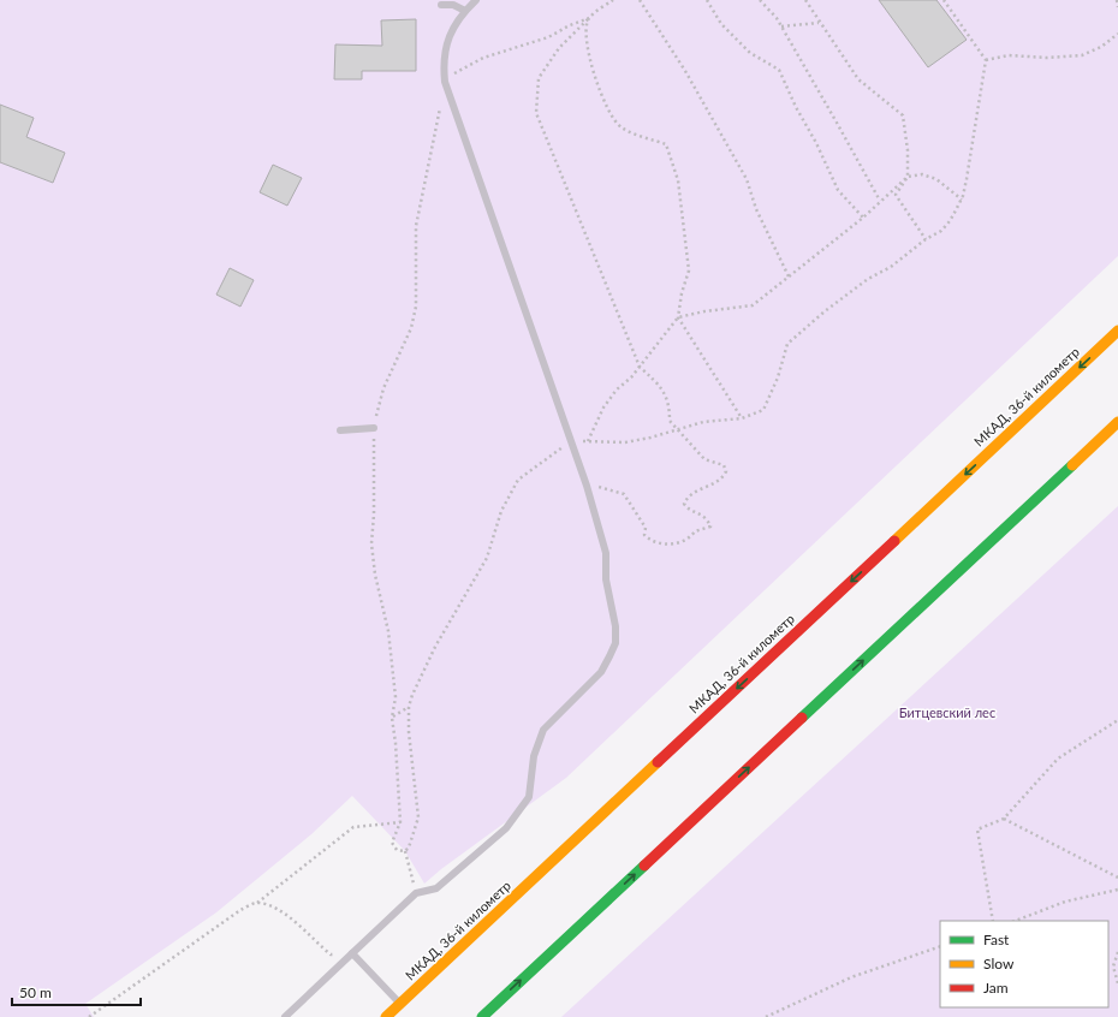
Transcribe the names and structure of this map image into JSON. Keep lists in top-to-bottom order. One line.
{"streets":{"highway":["МКАД, 36-й километр"]},"parks":["Битцевский лес"],"legend":["Fast","Slow","Jam"],"scale_bar":"50 m"}
